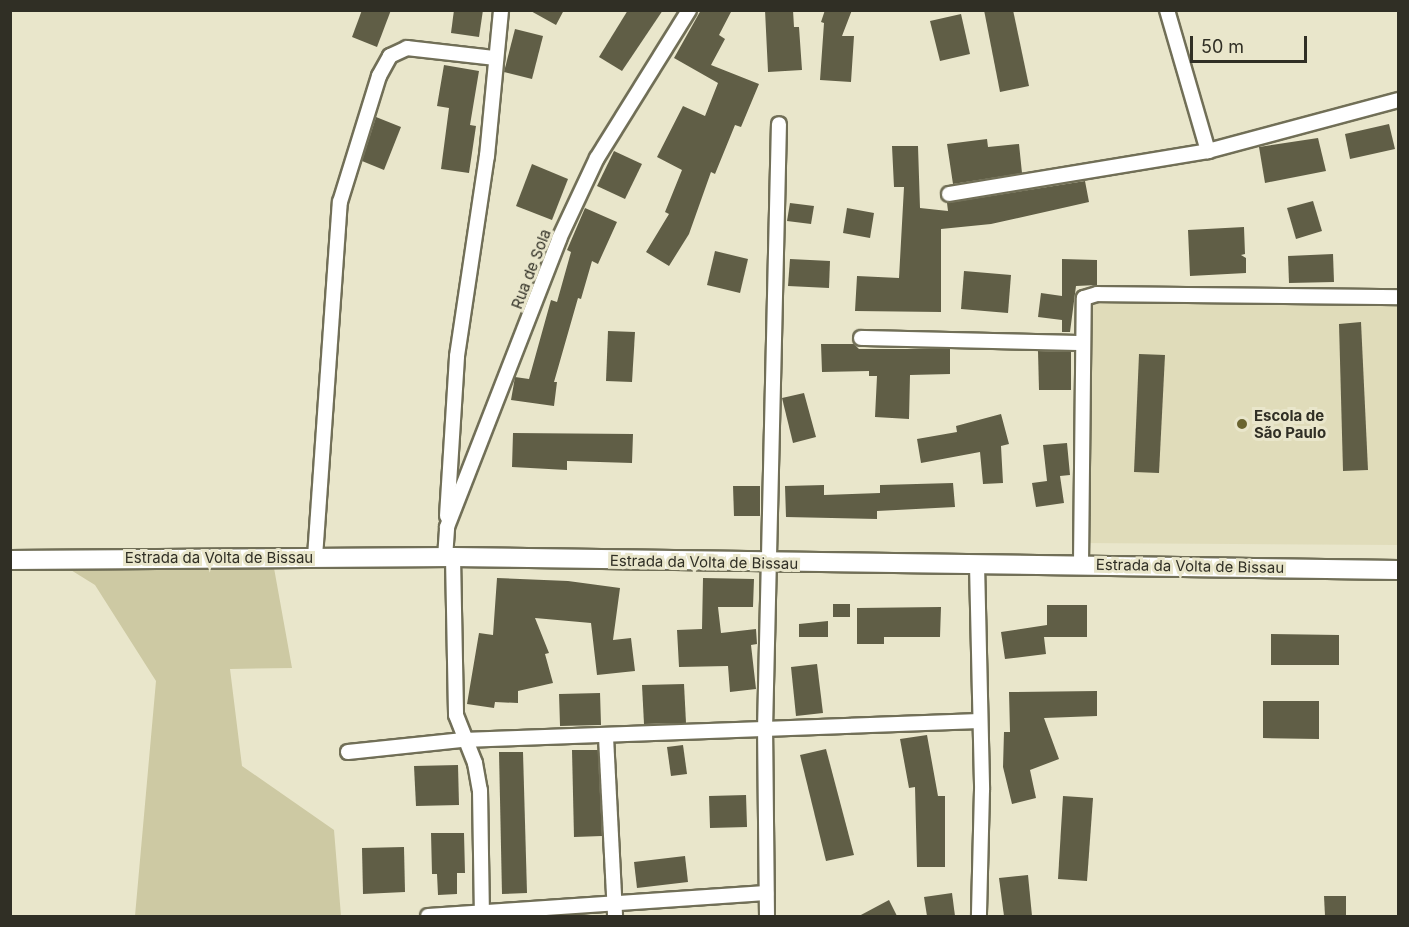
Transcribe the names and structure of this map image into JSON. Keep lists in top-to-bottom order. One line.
{"streets":{"main road":["Estrada da Volta de Bissau"],"street":["Rua de Sola"]},"crossings":[["Rua de Sola","Estrada da Volta de Bissau"]],"places":["Escola de São Paulo"],"scale_bar":"50 m"}
